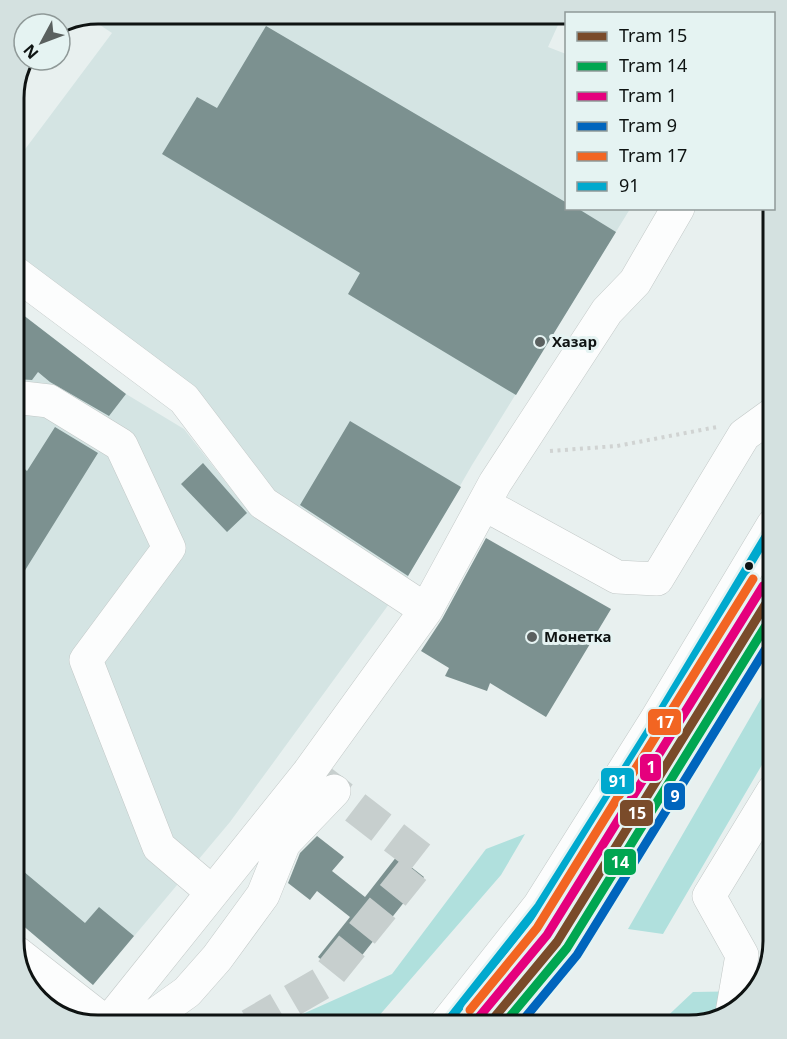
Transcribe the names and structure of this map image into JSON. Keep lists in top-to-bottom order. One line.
{"places":["Хазар","Монетка"],"lines":["transit line 91","tram line 17","tram line 1","tram line 15","tram line 14","tram line 9"],"legend":["Tram 15","Tram 14","Tram 1","Tram 9","Tram 17","91"],"north":"bottom left"}
